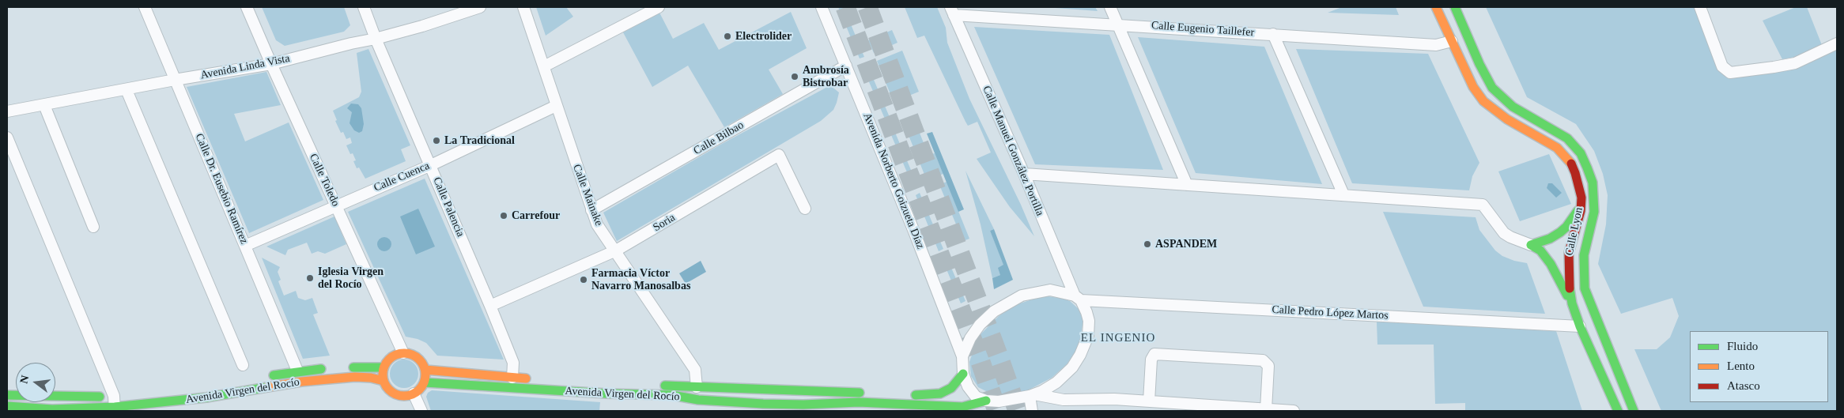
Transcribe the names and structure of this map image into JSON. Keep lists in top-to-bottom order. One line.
{"streets":{"street":["Calle Eugenio Taillefer","Avenida Linda Vista","Calle Bilbao","Calle Manuel González Portilla","Calle Cuenca","Calle Toledo","Avenida Norberto Goizueta Díaz","Calle Dr. Eusebio Ramírez","Calle Mainake","Calle Palencia","Soria","Calle Lyon","Calle Pedro López Martos","Avenida Virgen del Rocío"]},"crossings":[["Calle Eugenio Taillefer","Calle Manuel González Portilla"],["Calle Eugenio Taillefer","Calle Lyon"],["Avenida Linda Vista","Calle Toledo"],["Avenida Linda Vista","Calle Dr. Eusebio Ramírez"],["Avenida Linda Vista","Calle Palencia"],["Calle Bilbao","Avenida Norberto Goizueta Díaz"],["Calle Bilbao","Calle Mainake"],["Calle Manuel González Portilla","Avenida Norberto Goizueta Díaz"],["Calle Manuel González Portilla","Calle Pedro López Martos"],["Calle Manuel González Portilla","Avenida Virgen del Rocío"],["Calle Cuenca","Calle Toledo"],["Calle Cuenca","Calle Dr. Eusebio Ramírez"],["Calle Cuenca","Calle Mainake"],["Calle Cuenca","Calle Palencia"],["Calle Toledo","Avenida Virgen del Rocío"],["Avenida Norberto Goizueta Díaz","Calle Pedro López Martos"],["Avenida Norberto Goizueta Díaz","Avenida Virgen del Rocío"],["Calle Dr. Eusebio Ramírez","Avenida Virgen del Rocío"],["Calle Mainake","Soria"],["Calle Mainake","Avenida Virgen del Rocío"],["Calle Palencia","Soria"],["Calle Lyon","Calle Pedro López Martos"],["Calle Pedro López Martos","Avenida Virgen del Rocío"]],"districts":["EL INGENIO"],"places":["Electrolider","Ambrosía Bistrobar","La Tradicional","Carrefour","ASPANDEM","Iglesia Virgen del Rocío","Farmacia Víctor Navarro Manosalbas"],"legend":["Fluido","Lento","Atasco"],"north":"left"}
